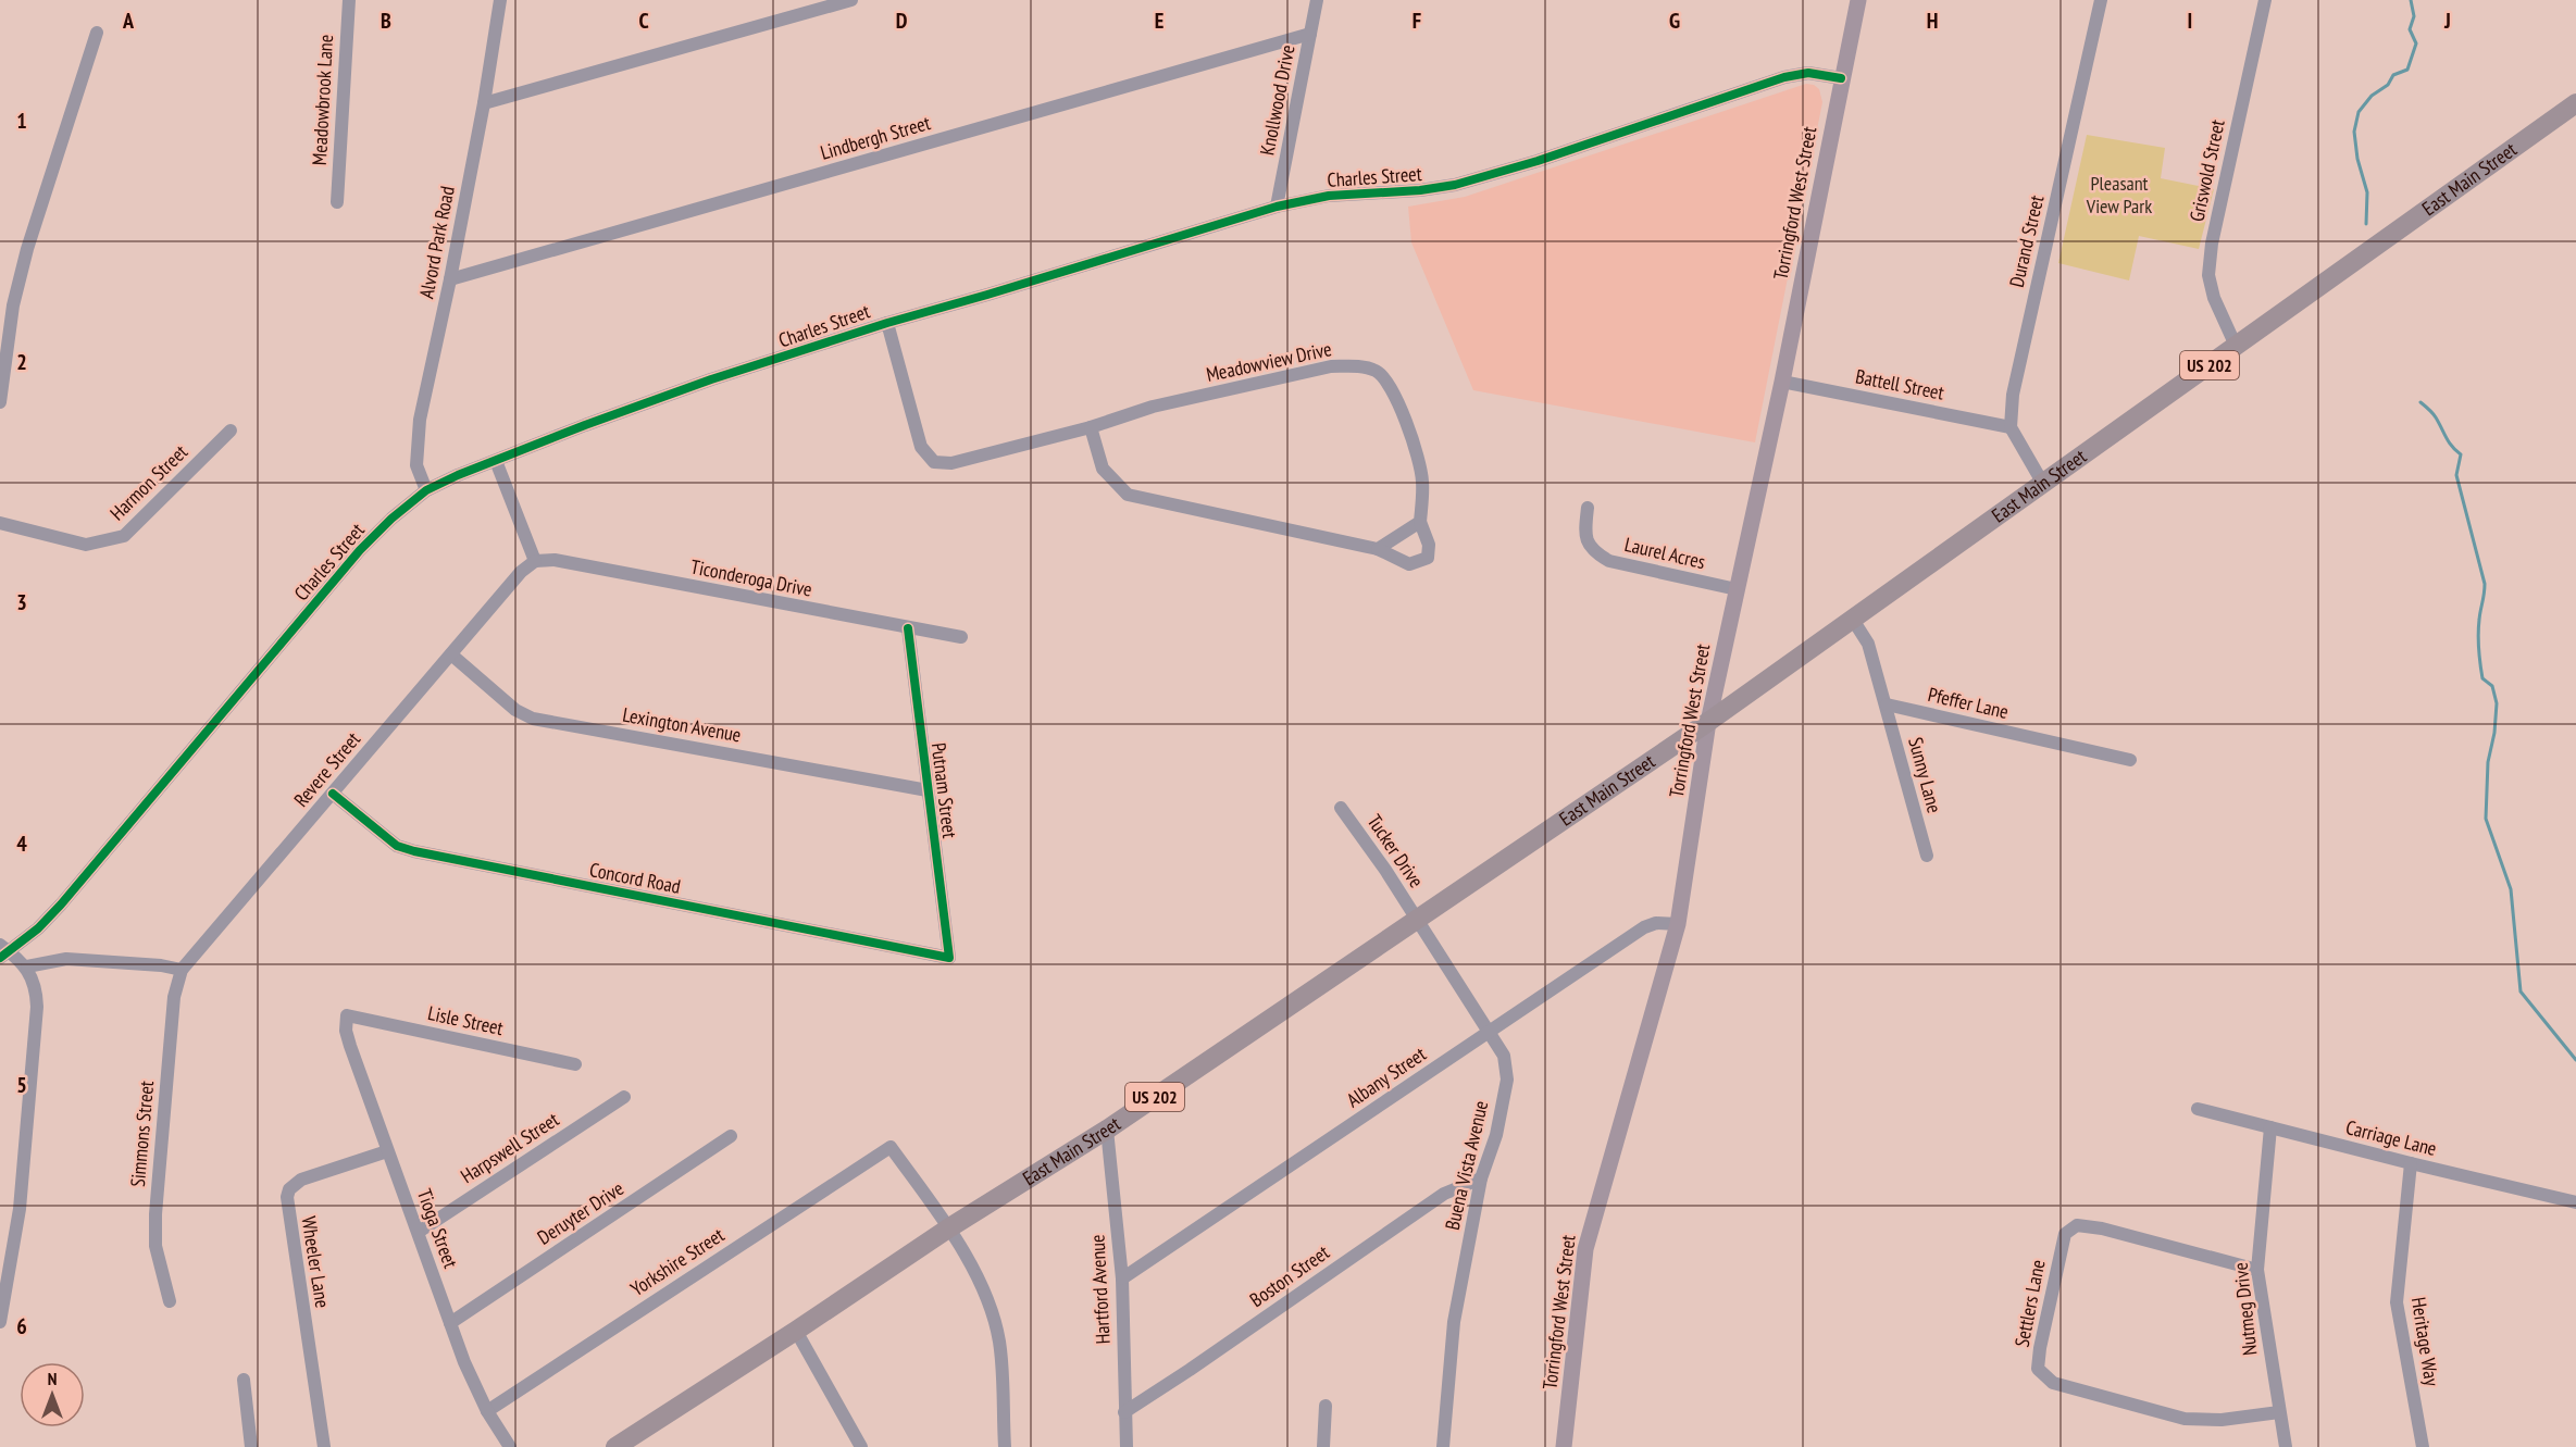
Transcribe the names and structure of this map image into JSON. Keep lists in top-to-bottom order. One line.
{"streets":{"highway":["East Main Street","US 202"],"main road":["Torringford West Street"],"street":["Meadowbrook Lane","Knollwood Drive","Lindbergh Street","Griswold Street","Charles Street","Durand Street","Alvord Park Road","Meadowview Drive","Battell Street","Harmon Street","Laurel Acres","Ticonderoga Drive","Pfeffer Lane","Lexington Avenue","Revere Street","Sunny Lane","Putnam Street","Tucker Drive","Concord Road","Lisle Street","Albany Street","Simmons Street","Carriage Lane","Harpswell Street","Buena Vista Avenue","Deruyter Drive","Tioga Street","Wheeler Lane","Yorkshire Street","Boston Street","Hartford Avenue","Settlers Lane","Nutmeg Drive","Heritage Way"]},"crossings":[["Knollwood Drive","Lindbergh Street"],["Knollwood Drive","Charles Street"],["Lindbergh Street","Alvord Park Road"],["Griswold Street","East Main Street"],["Charles Street","Torringford West Street"],["Charles Street","Alvord Park Road"],["Charles Street","Meadowview Drive"],["East Main Street","Torringford West Street"],["East Main Street","Tucker Drive"],["East Main Street","Buena Vista Avenue"],["East Main Street","Yorkshire Street"],["East Main Street","Hartford Avenue"],["Torringford West Street","Battell Street"],["Torringford West Street","Laurel Acres"],["Torringford West Street","Albany Street"],["Durand Street","Battell Street"],["Ticonderoga Drive","Revere Street"],["Ticonderoga Drive","Putnam Street"],["Pfeffer Lane","Sunny Lane"],["Lexington Avenue","Revere Street"],["Lexington Avenue","Putnam Street"],["Revere Street","Concord Road"],["Revere Street","Simmons Street"],["Putnam Street","Concord Road"],["Tucker Drive","Buena Vista Avenue"],["Lisle Street","Tioga Street"],["Albany Street","Buena Vista Avenue"],["Albany Street","Hartford Avenue"],["Carriage Lane","Nutmeg Drive"],["Carriage Lane","Heritage Way"],["Harpswell Street","Tioga Street"],["Buena Vista Avenue","Boston Street"],["Deruyter Drive","Tioga Street"],["Tioga Street","Wheeler Lane"],["Tioga Street","Yorkshire Street"],["Boston Street","Hartford Avenue"],["Settlers Lane","Nutmeg Drive"]],"parks":["Pleasant View Park"],"north":"top","grid":{"columns":["A","B","C","D","E","F","G","H","I","J"],"rows":["1","2","3","4","5","6"]}}
